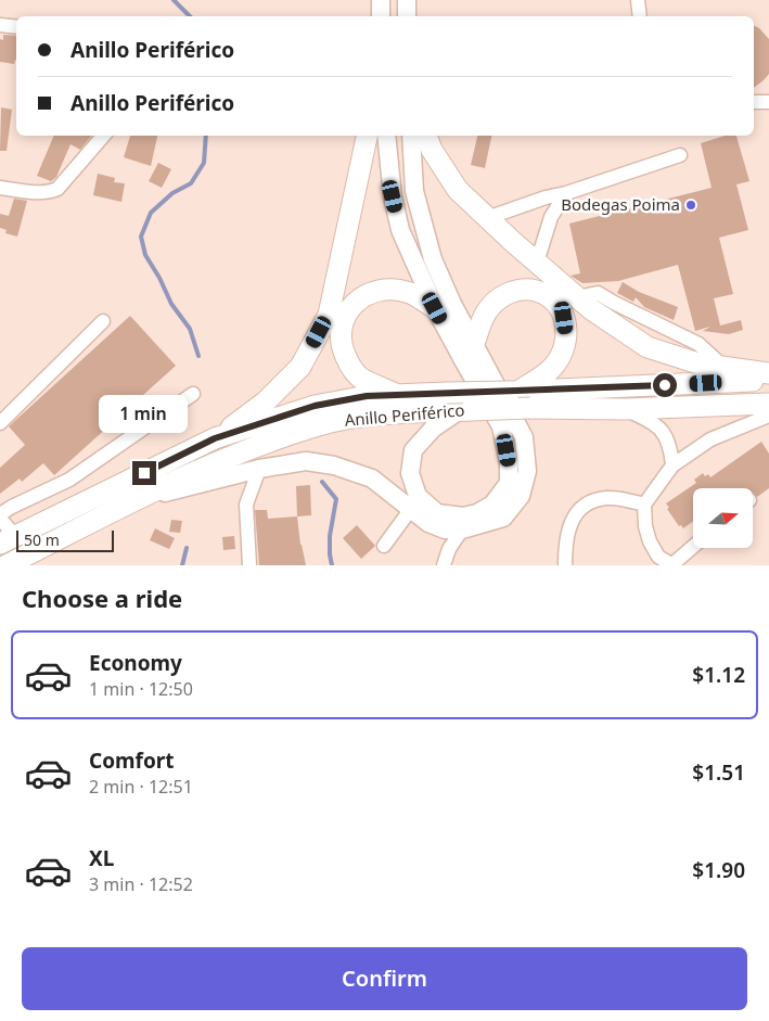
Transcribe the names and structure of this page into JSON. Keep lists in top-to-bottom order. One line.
{"streets":{"highway":["Anillo Periférico"]},"places":["Bodegas Poima"],"scale_bar":"50 m","north":"right","page":{"banner":["Anillo Periférico","Anillo Periférico"],"bubble":"1 min","scale":"50 m","heading":"Choose a ride","list":[{"name":"Economy","note":"1 min · 12:50","value":"$1.12"},{"name":"Comfort","note":"2 min · 12:51","value":"$1.51"},{"name":"XL","note":"3 min · 12:52","value":"$1.90"}],"buttons":"Confirm"}}
